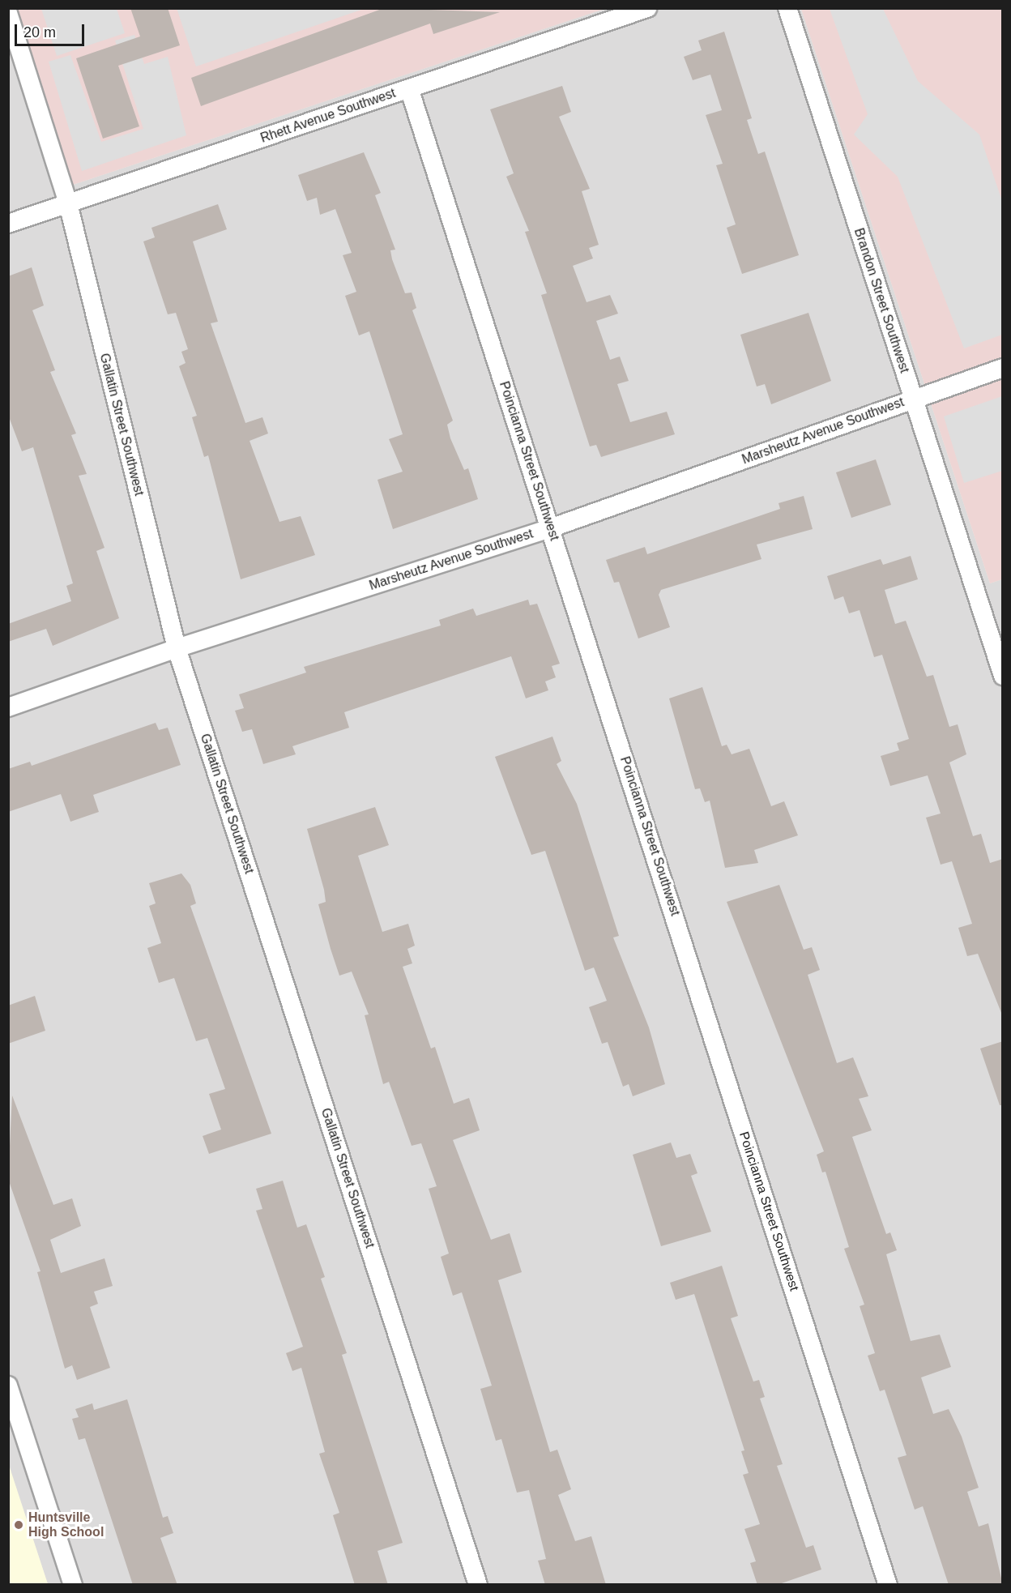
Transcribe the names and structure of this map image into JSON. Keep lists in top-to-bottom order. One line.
{"streets":{"street":["Rhett Avenue Southwest","Brandon Street Southwest","Gallatin Street Southwest","Marsheutz Avenue Southwest","Poincianna Street Southwest"]},"crossings":[["Rhett Avenue Southwest","Gallatin Street Southwest"],["Rhett Avenue Southwest","Poincianna Street Southwest"],["Brandon Street Southwest","Marsheutz Avenue Southwest"],["Gallatin Street Southwest","Marsheutz Avenue Southwest"],["Marsheutz Avenue Southwest","Poincianna Street Southwest"]],"places":["Huntsville High School"],"scale_bar":"20 m"}
